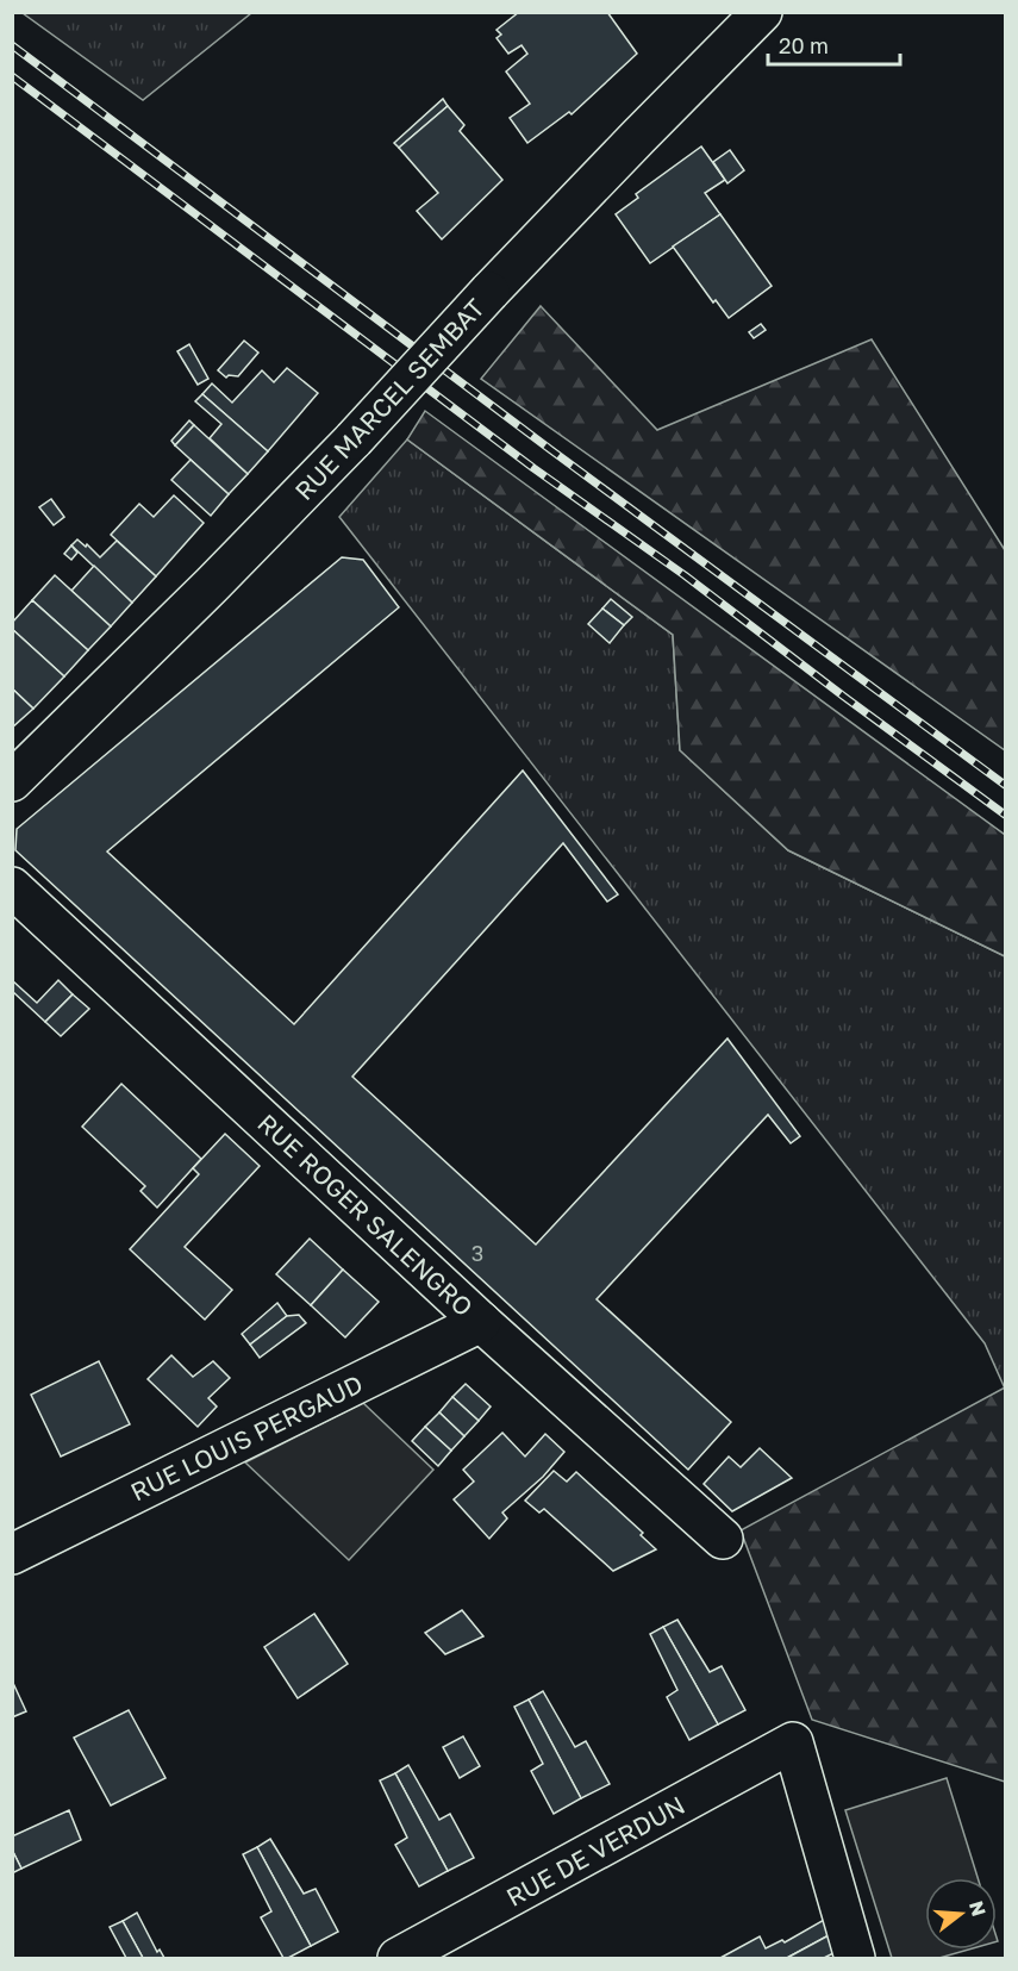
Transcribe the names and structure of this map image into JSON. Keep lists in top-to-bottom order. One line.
{"streets":{"street":["RUE MARCEL SEMBAT","RUE ROGER SALENGRO","RUE LOUIS PERGAUD","RUE DE VERDUN"]},"crossings":[["RUE ROGER SALENGRO","RUE LOUIS PERGAUD"]],"house_numbers":["3"],"scale_bar":"20 m","north":"right"}
